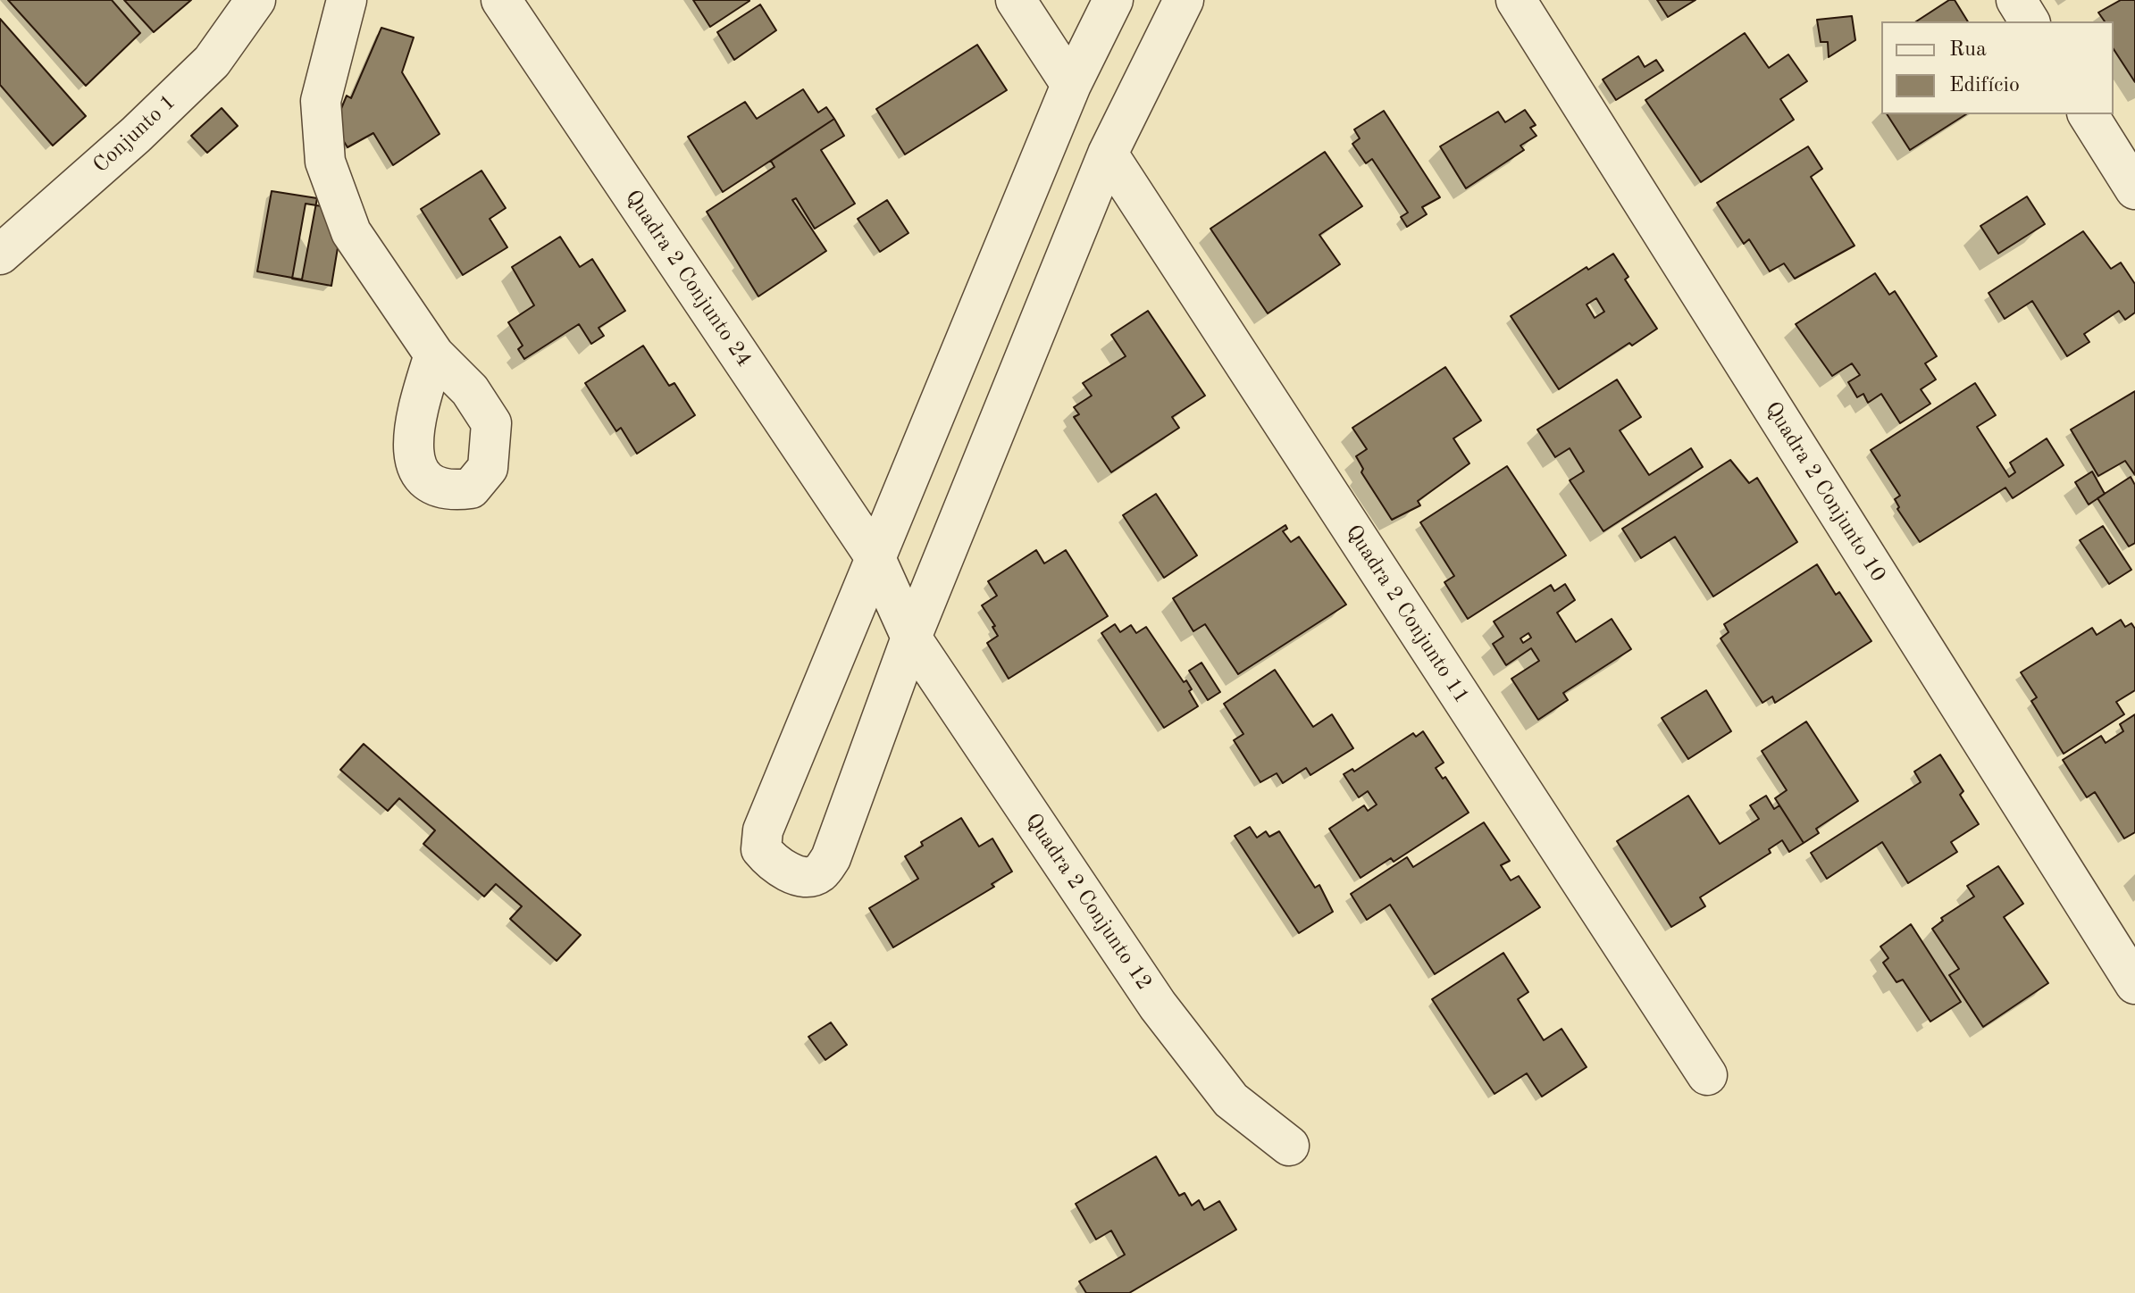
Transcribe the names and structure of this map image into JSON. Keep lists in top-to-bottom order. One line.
{"streets":{"street":["Conjunto 1","Quadra 2 Conjunto 24","Quadra 2 Conjunto 10","Quadra 2 Conjunto 11","Quadra 2 Conjunto 12"]},"crossings":[["Quadra 2 Conjunto 24","Quadra 2 Conjunto 12"]],"legend":["Rua","Edifício"]}
